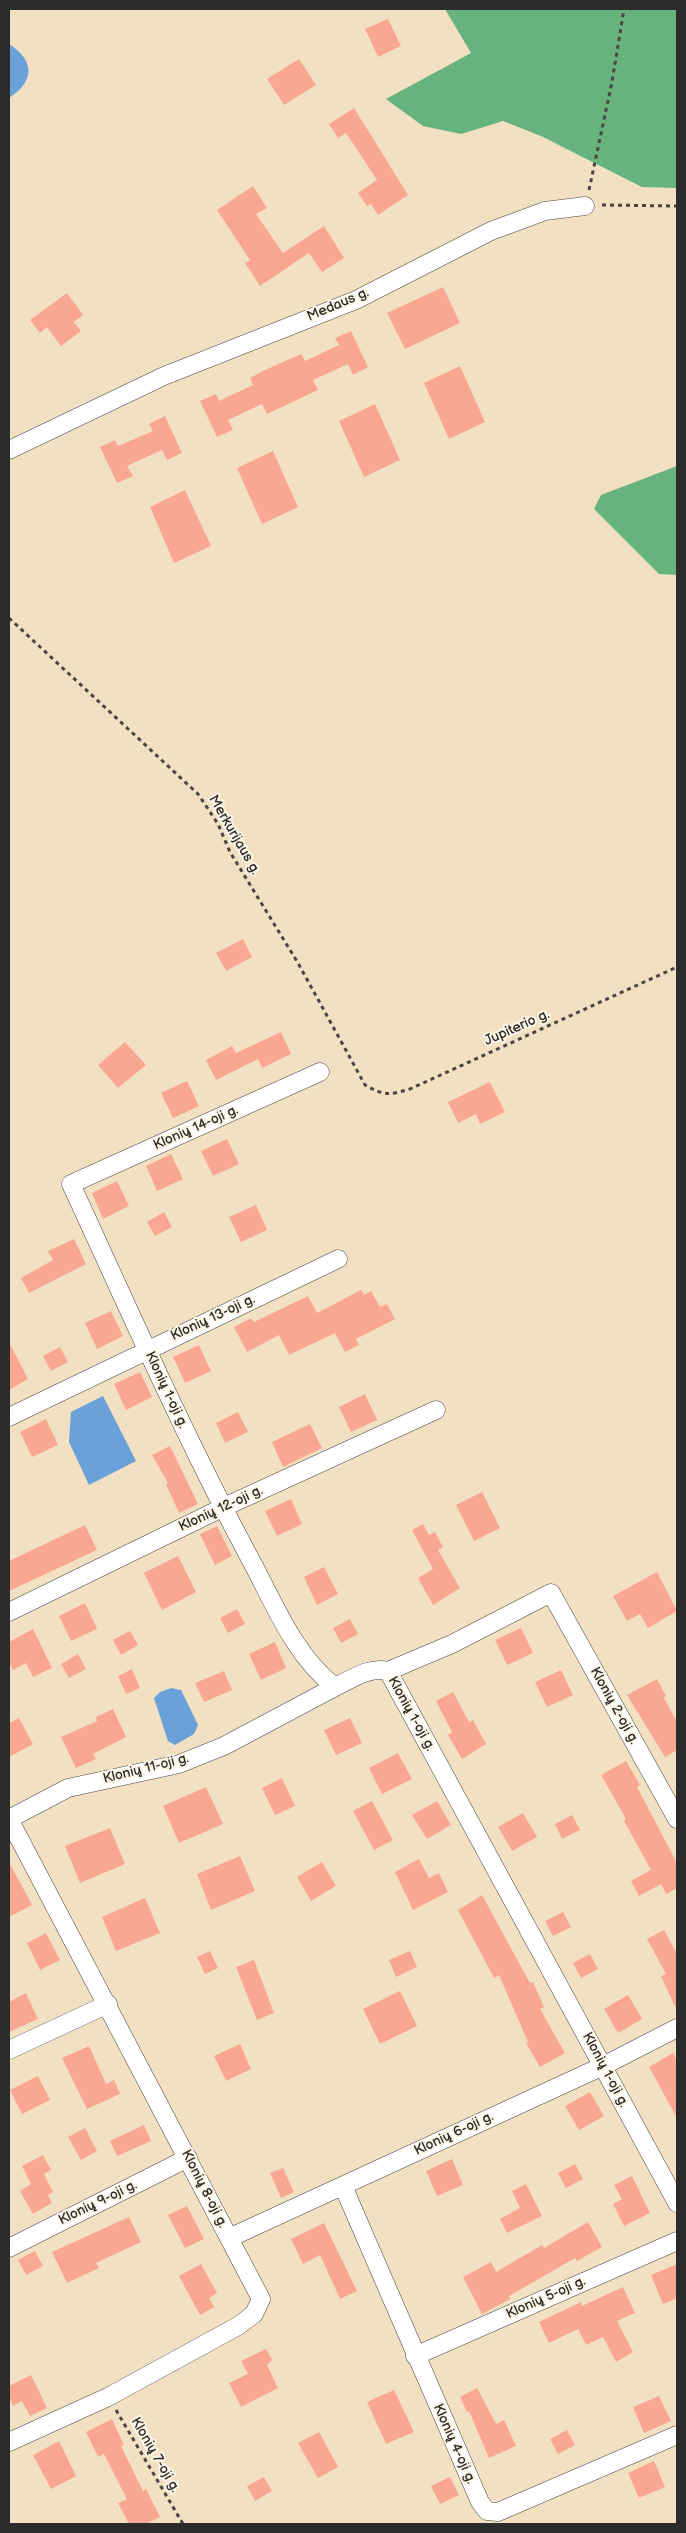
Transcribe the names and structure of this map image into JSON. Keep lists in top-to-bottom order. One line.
{"streets":{"street":["Medaus g.","Klonių 14-oji g.","Klonių 13-oji g.","Klonių 1-oji g.","Klonių 12-oji g.","Klonių 2-oji g.","Klonių 11-oji g.","Klonių 6-oji g.","Klonių 8-oji g.","Klonių 9-oji g.","Klonių 5-oji g.","Klonių 4-oji g."],"path":["Merkurijaus g.","Jupiterio g.","Klonių 7-oji g."]},"crossings":[["Merkurijaus g.","Jupiterio g."],["Klonių 14-oji g.","Klonių 1-oji g."],["Klonių 13-oji g.","Klonių 1-oji g."],["Klonių 1-oji g.","Klonių 12-oji g."],["Klonių 1-oji g.","Klonių 2-oji g."],["Klonių 1-oji g.","Klonių 11-oji g."],["Klonių 1-oji g.","Klonių 6-oji g."],["Klonių 11-oji g.","Klonių 8-oji g."],["Klonių 6-oji g.","Klonių 8-oji g."],["Klonių 6-oji g.","Klonių 4-oji g."],["Klonių 8-oji g.","Klonių 9-oji g."],["Klonių 8-oji g.","Klonių 7-oji g."],["Klonių 5-oji g.","Klonių 4-oji g."]]}
